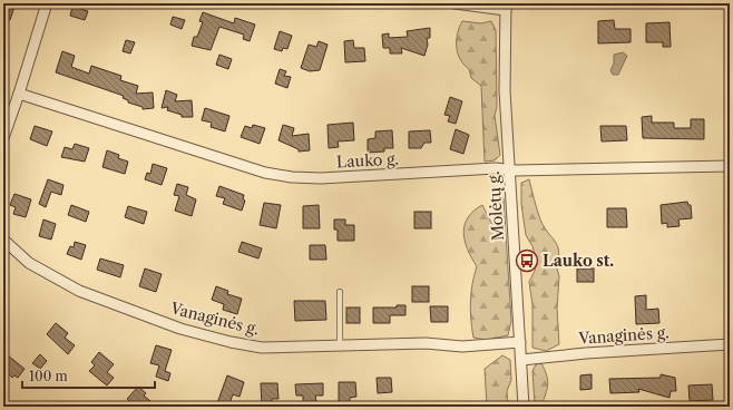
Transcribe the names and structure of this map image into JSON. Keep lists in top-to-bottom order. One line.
{"streets":{"street":["Lauko g.","Molėtų g.","Vanaginės g."]},"crossings":[["Lauko g.","Molėtų g."],["Molėtų g.","Vanaginės g."]],"places":{"bus stop":["Lauko st."]},"scale_bar":"100 m"}
